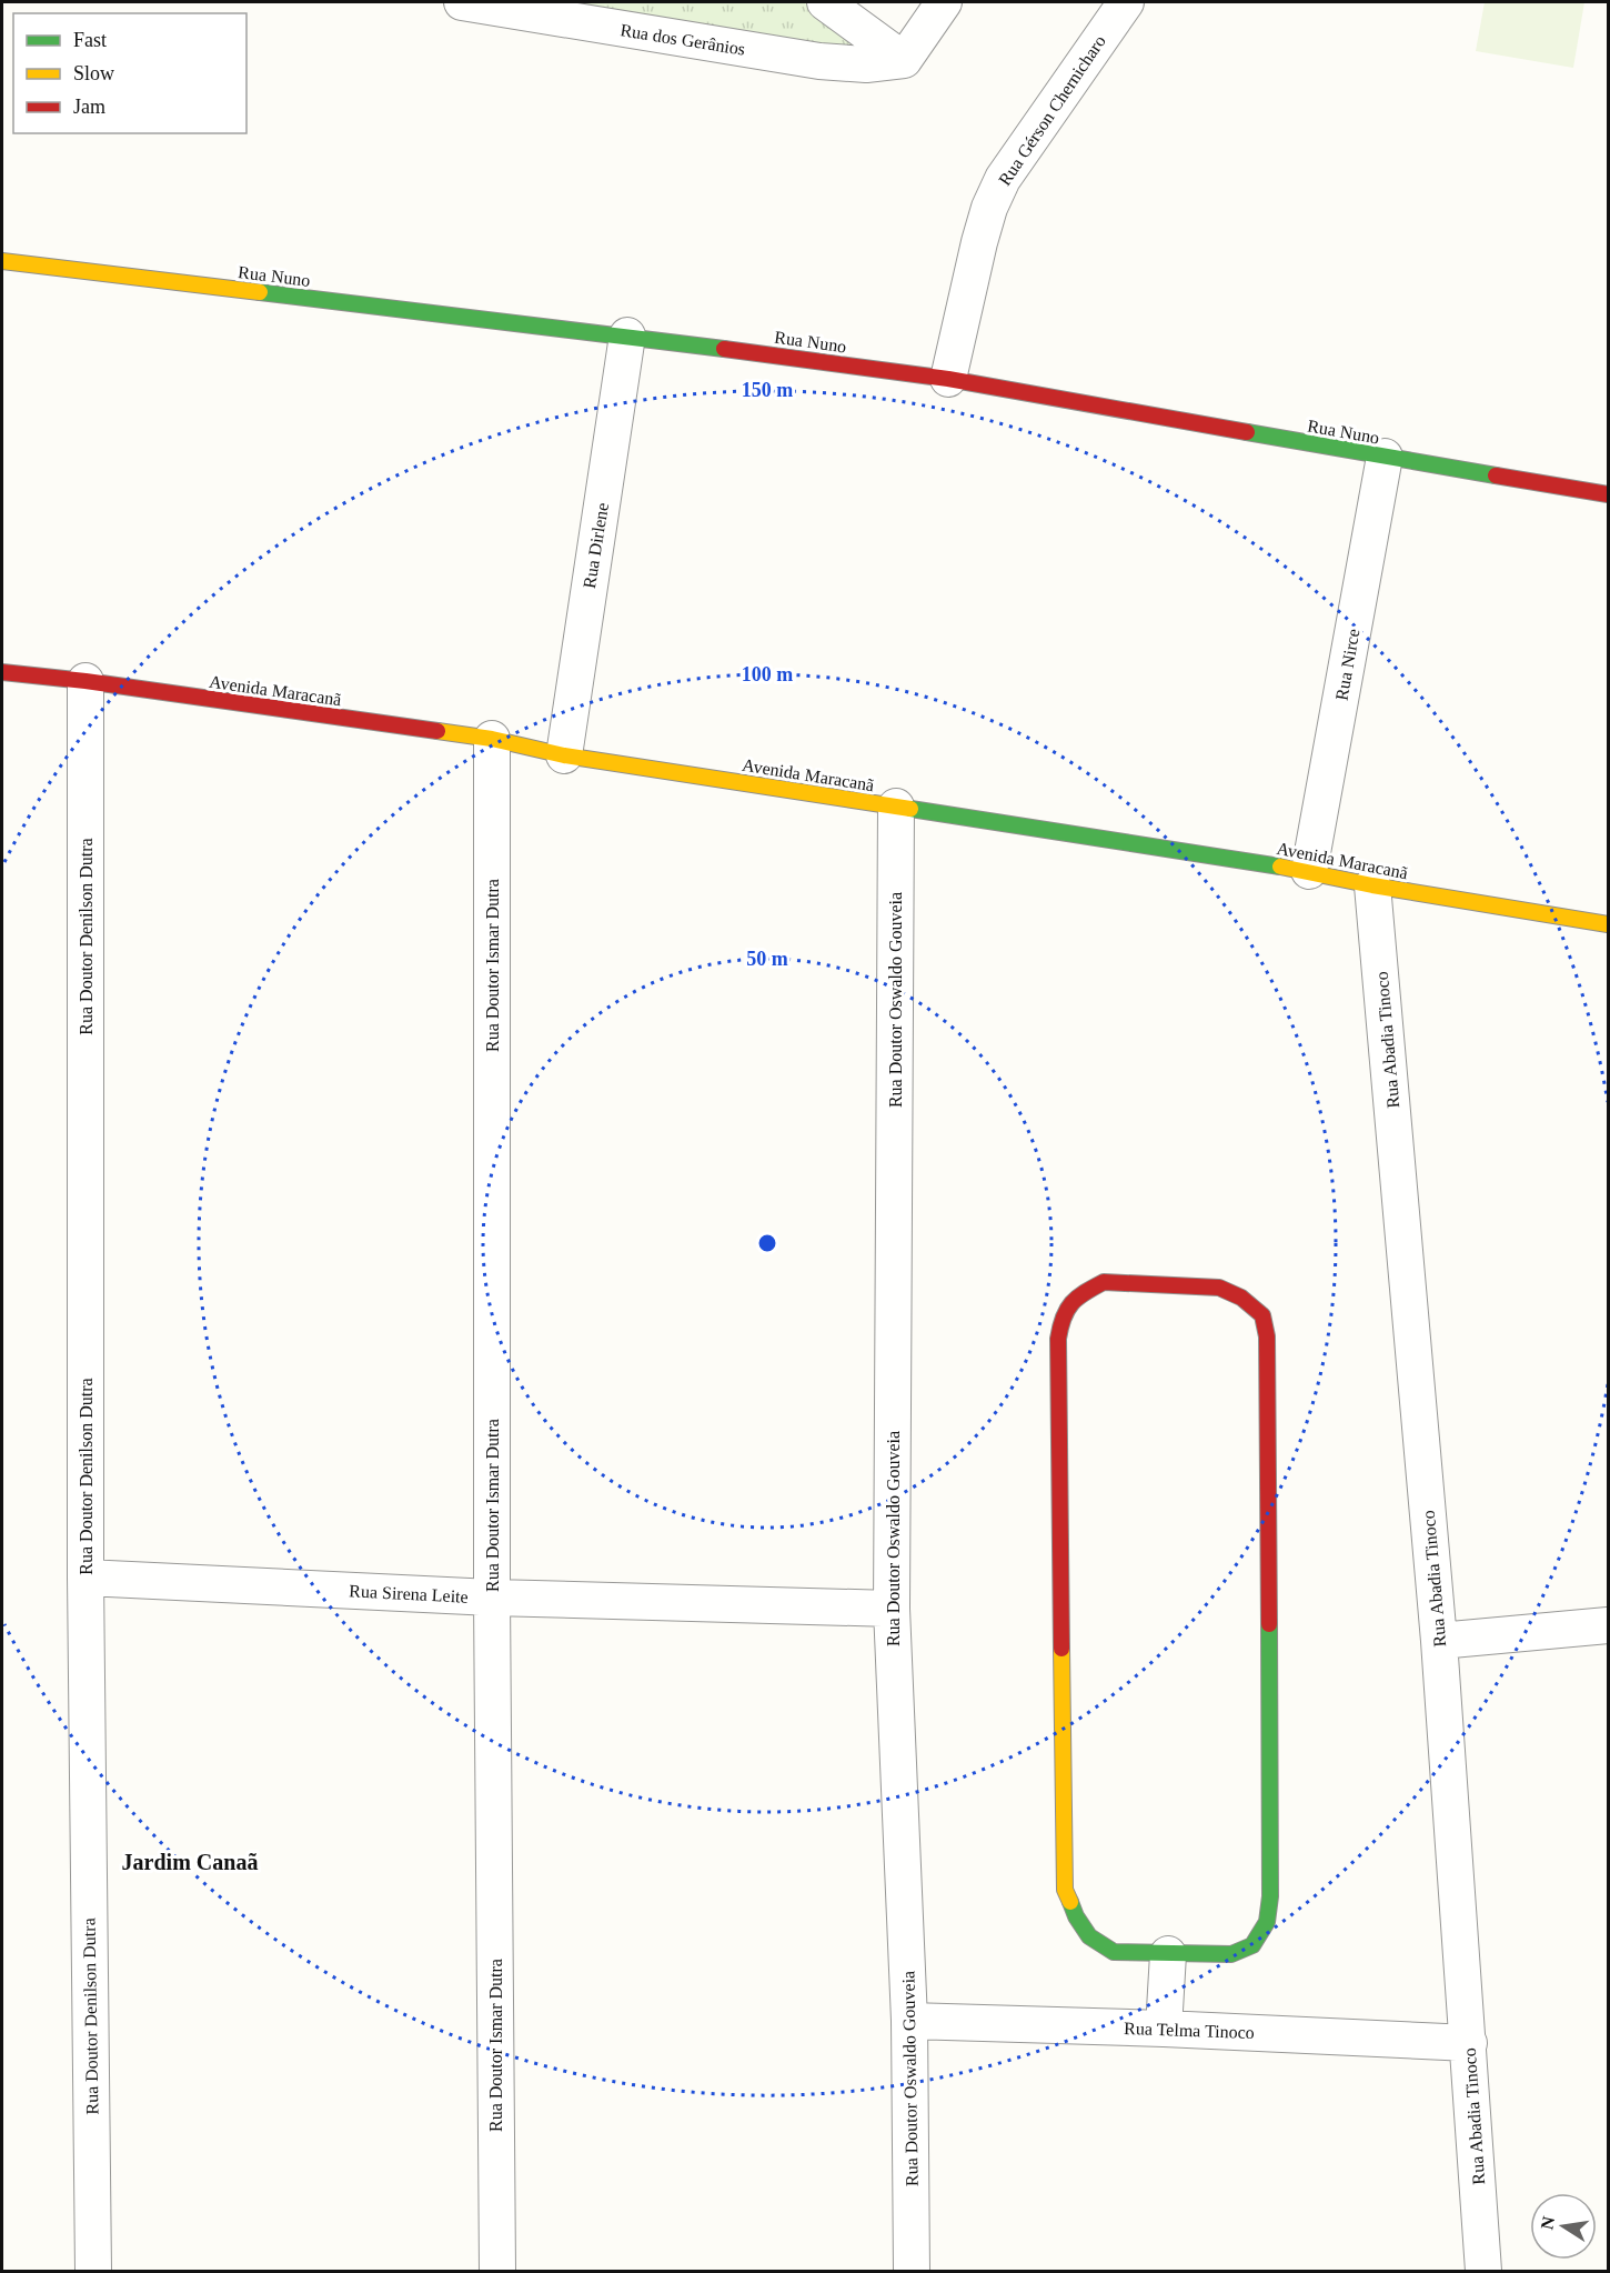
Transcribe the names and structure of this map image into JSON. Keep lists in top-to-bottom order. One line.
{"streets":{"street":["Rua dos Gerânios","Rua Gérson Chernicharo","Rua Nuno","Rua Dirlene","Rua Nirce","Avenida Maracanã","Rua Doutor Denilson Dutra","Rua Doutor Ismar Dutra","Rua Doutor Oswaldo Gouveia","Rua Abadia Tinoco","Rua Sirena Leite","Rua Telma Tinoco"]},"crossings":[["Rua Gérson Chernicharo","Rua Nuno"],["Rua Nuno","Rua Dirlene"],["Rua Nuno","Rua Nirce"],["Rua Dirlene","Avenida Maracanã"],["Rua Nirce","Avenida Maracanã"],["Avenida Maracanã","Rua Doutor Denilson Dutra"],["Avenida Maracanã","Rua Doutor Ismar Dutra"],["Avenida Maracanã","Rua Doutor Oswaldo Gouveia"],["Avenida Maracanã","Rua Abadia Tinoco"],["Rua Doutor Denilson Dutra","Rua Sirena Leite"],["Rua Doutor Ismar Dutra","Rua Sirena Leite"],["Rua Doutor Oswaldo Gouveia","Rua Sirena Leite"],["Rua Doutor Oswaldo Gouveia","Rua Telma Tinoco"],["Rua Abadia Tinoco","Rua Telma Tinoco"]],"districts":["Jardim Canaã"],"legend":["Fast","Slow","Jam"],"north":"left","rings":["150 m","100 m","50 m"]}
